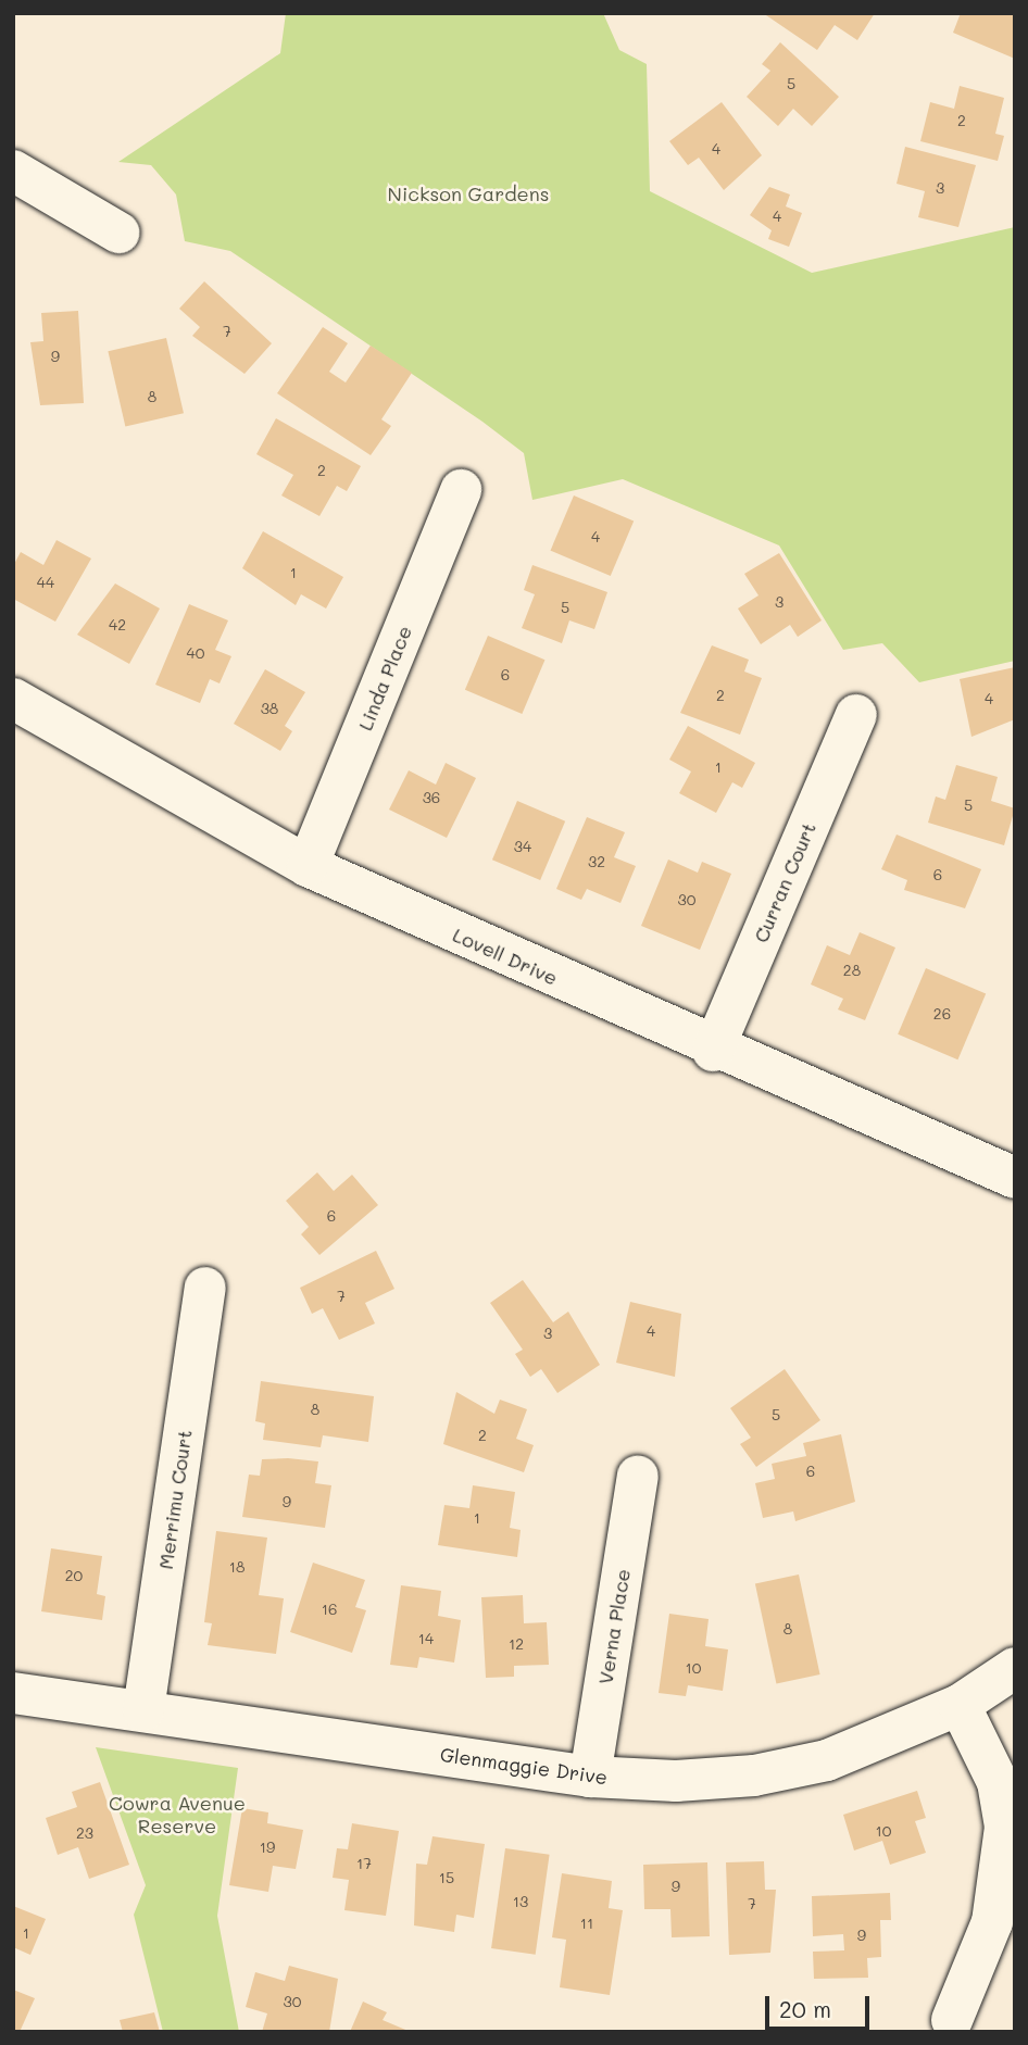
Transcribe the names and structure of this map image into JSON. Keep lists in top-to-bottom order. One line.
{"streets":{"street":["Linda Place","Curran Court","Lovell Drive","Merrimu Court","Verna Place","Glenmaggie Drive"]},"crossings":[["Linda Place","Lovell Drive"],["Curran Court","Lovell Drive"],["Merrimu Court","Glenmaggie Drive"],["Verna Place","Glenmaggie Drive"]],"parks":["Nickson Gardens","Cowra Avenue Reserve"],"house_numbers":["5","2","4","3","4","7","9","8","2","4","1","44","3","5","42","40","6","2","4","38","1","36","5","34","32","6","30","28","26","6","7","4","3","8","5","2","6","9","1","18","20","16","8","14","12","10","10","23","19","17","15","9","13","7","11","1","9","30"],"scale_bar":"20 m"}
